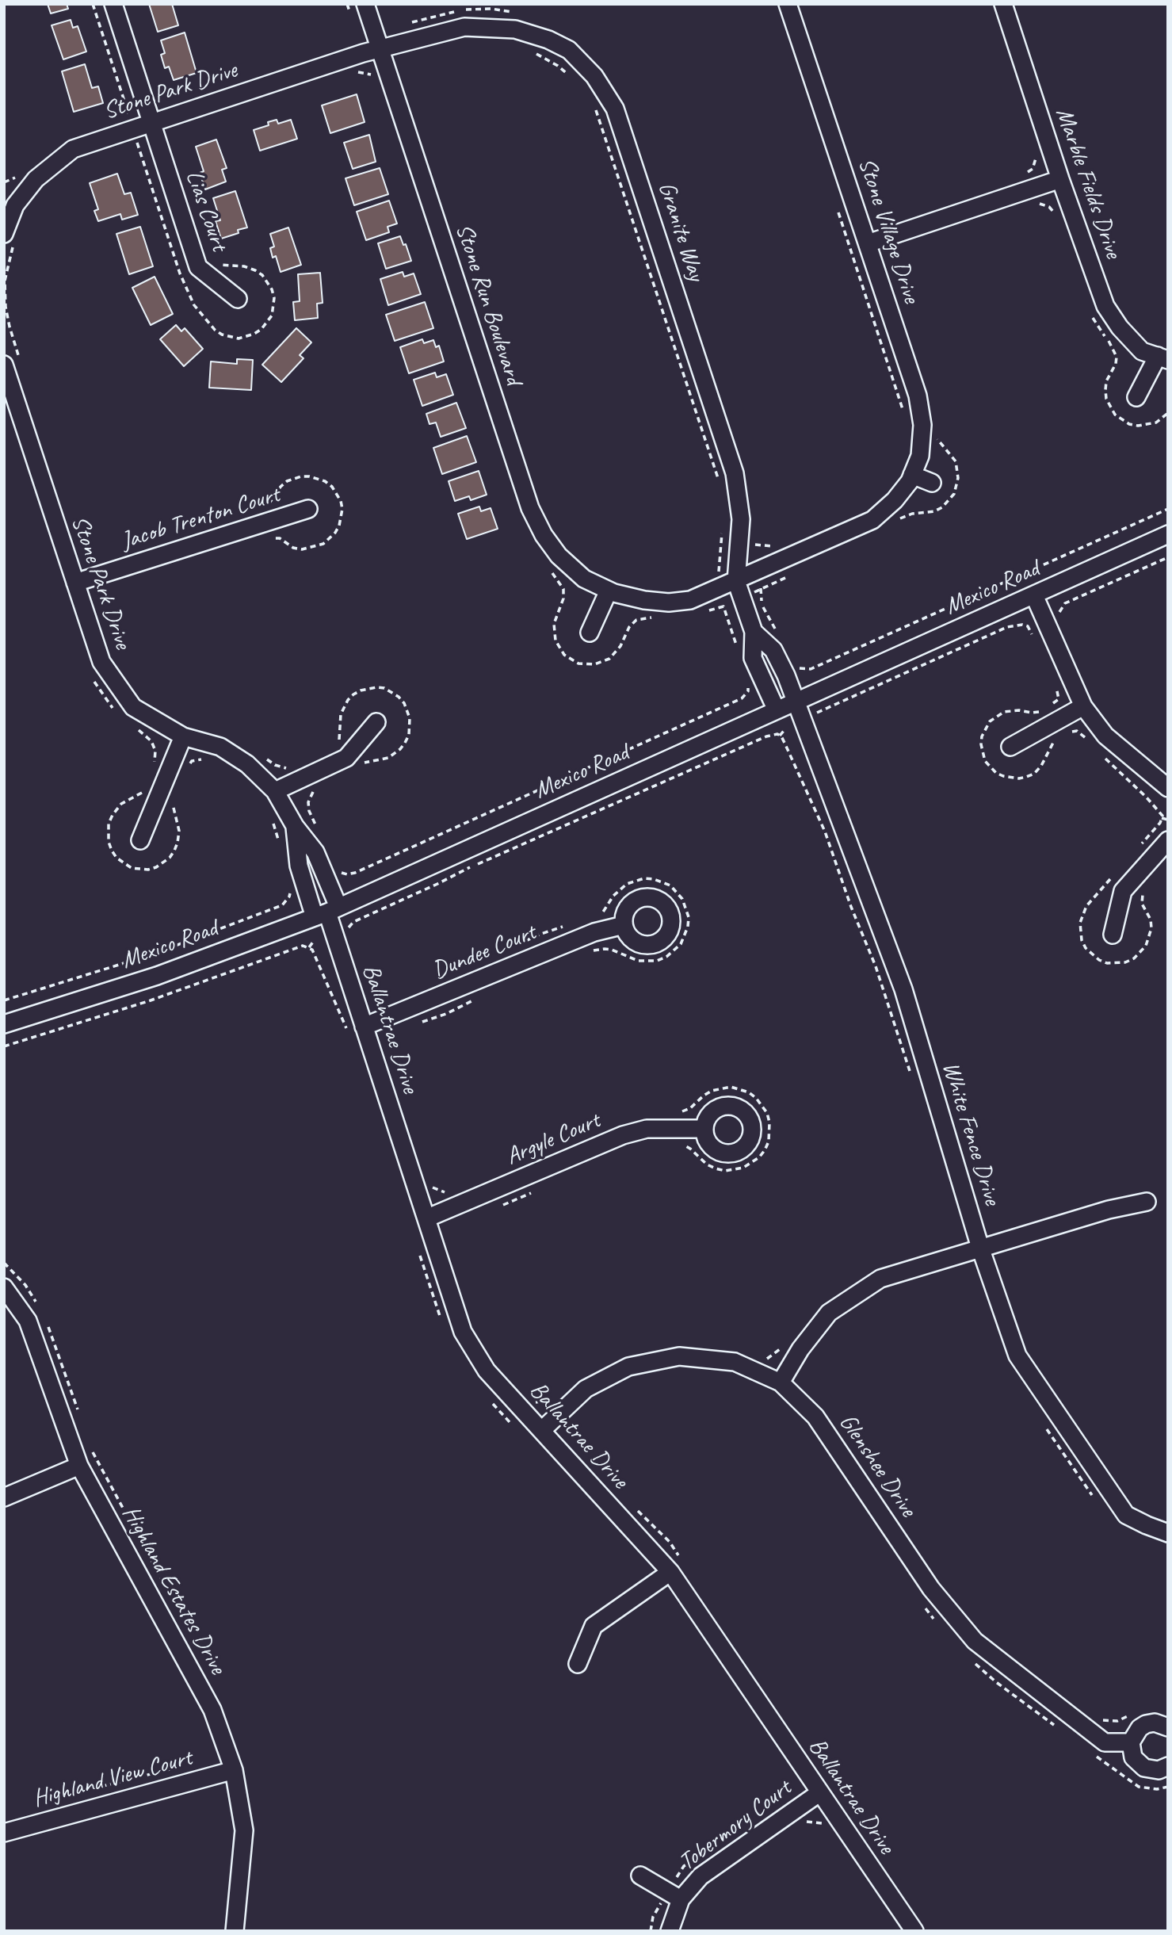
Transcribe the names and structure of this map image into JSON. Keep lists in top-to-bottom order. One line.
{"streets":{"street":["Stone Park Drive","Marble Fields Drive","Lias Court","Stone Village Drive","Granite Way","Stone Run Boulevard","Jacob Trenton Court","Mexico Road","Dundee Court","Ballantrae Drive","White Fence Drive","Argyle Court","Glenshee Drive","Highland Estates Drive","Highland View Court","Tobermory Court"]},"crossings":[["Stone Park Drive","Lias Court"],["Stone Park Drive","Granite Way"],["Stone Park Drive","Stone Run Boulevard"],["Stone Park Drive","Jacob Trenton Court"],["Stone Park Drive","Mexico Road"],["Stone Park Drive","Ballantrae Drive"],["Stone Village Drive","Granite Way"],["Stone Village Drive","Stone Run Boulevard"],["Granite Way","Stone Run Boulevard"],["Granite Way","Mexico Road"],["Granite Way","White Fence Drive"],["Mexico Road","Ballantrae Drive"],["Mexico Road","White Fence Drive"],["Dundee Court","Ballantrae Drive"],["Ballantrae Drive","Argyle Court"],["Ballantrae Drive","Glenshee Drive"],["Ballantrae Drive","Tobermory Court"],["Highland Estates Drive","Highland View Court"]]}
